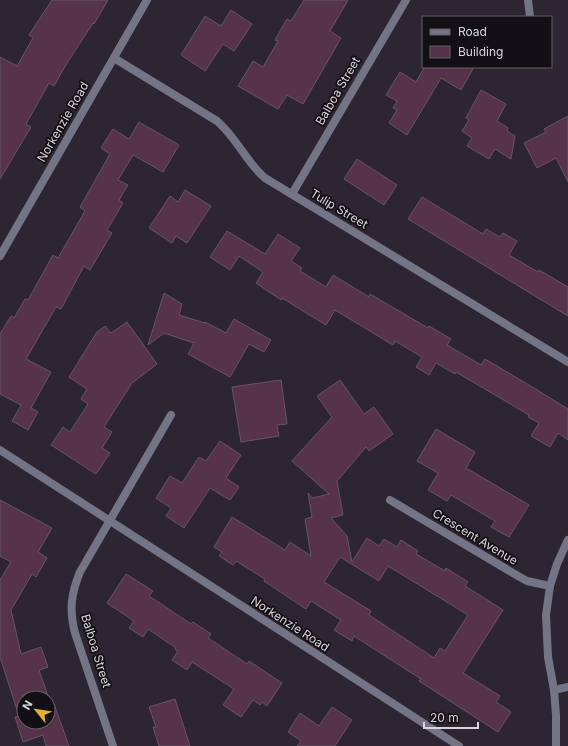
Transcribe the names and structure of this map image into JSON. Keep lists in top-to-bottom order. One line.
{"streets":{"street":["Balboa Street","Norkenzie Road","Tulip Street","Crescent Avenue"]},"crossings":[["Balboa Street","Norkenzie Road"],["Balboa Street","Tulip Street"],["Norkenzie Road","Tulip Street"]],"legend":["Road","Building"],"scale_bar":"20 m","north":"top left"}
